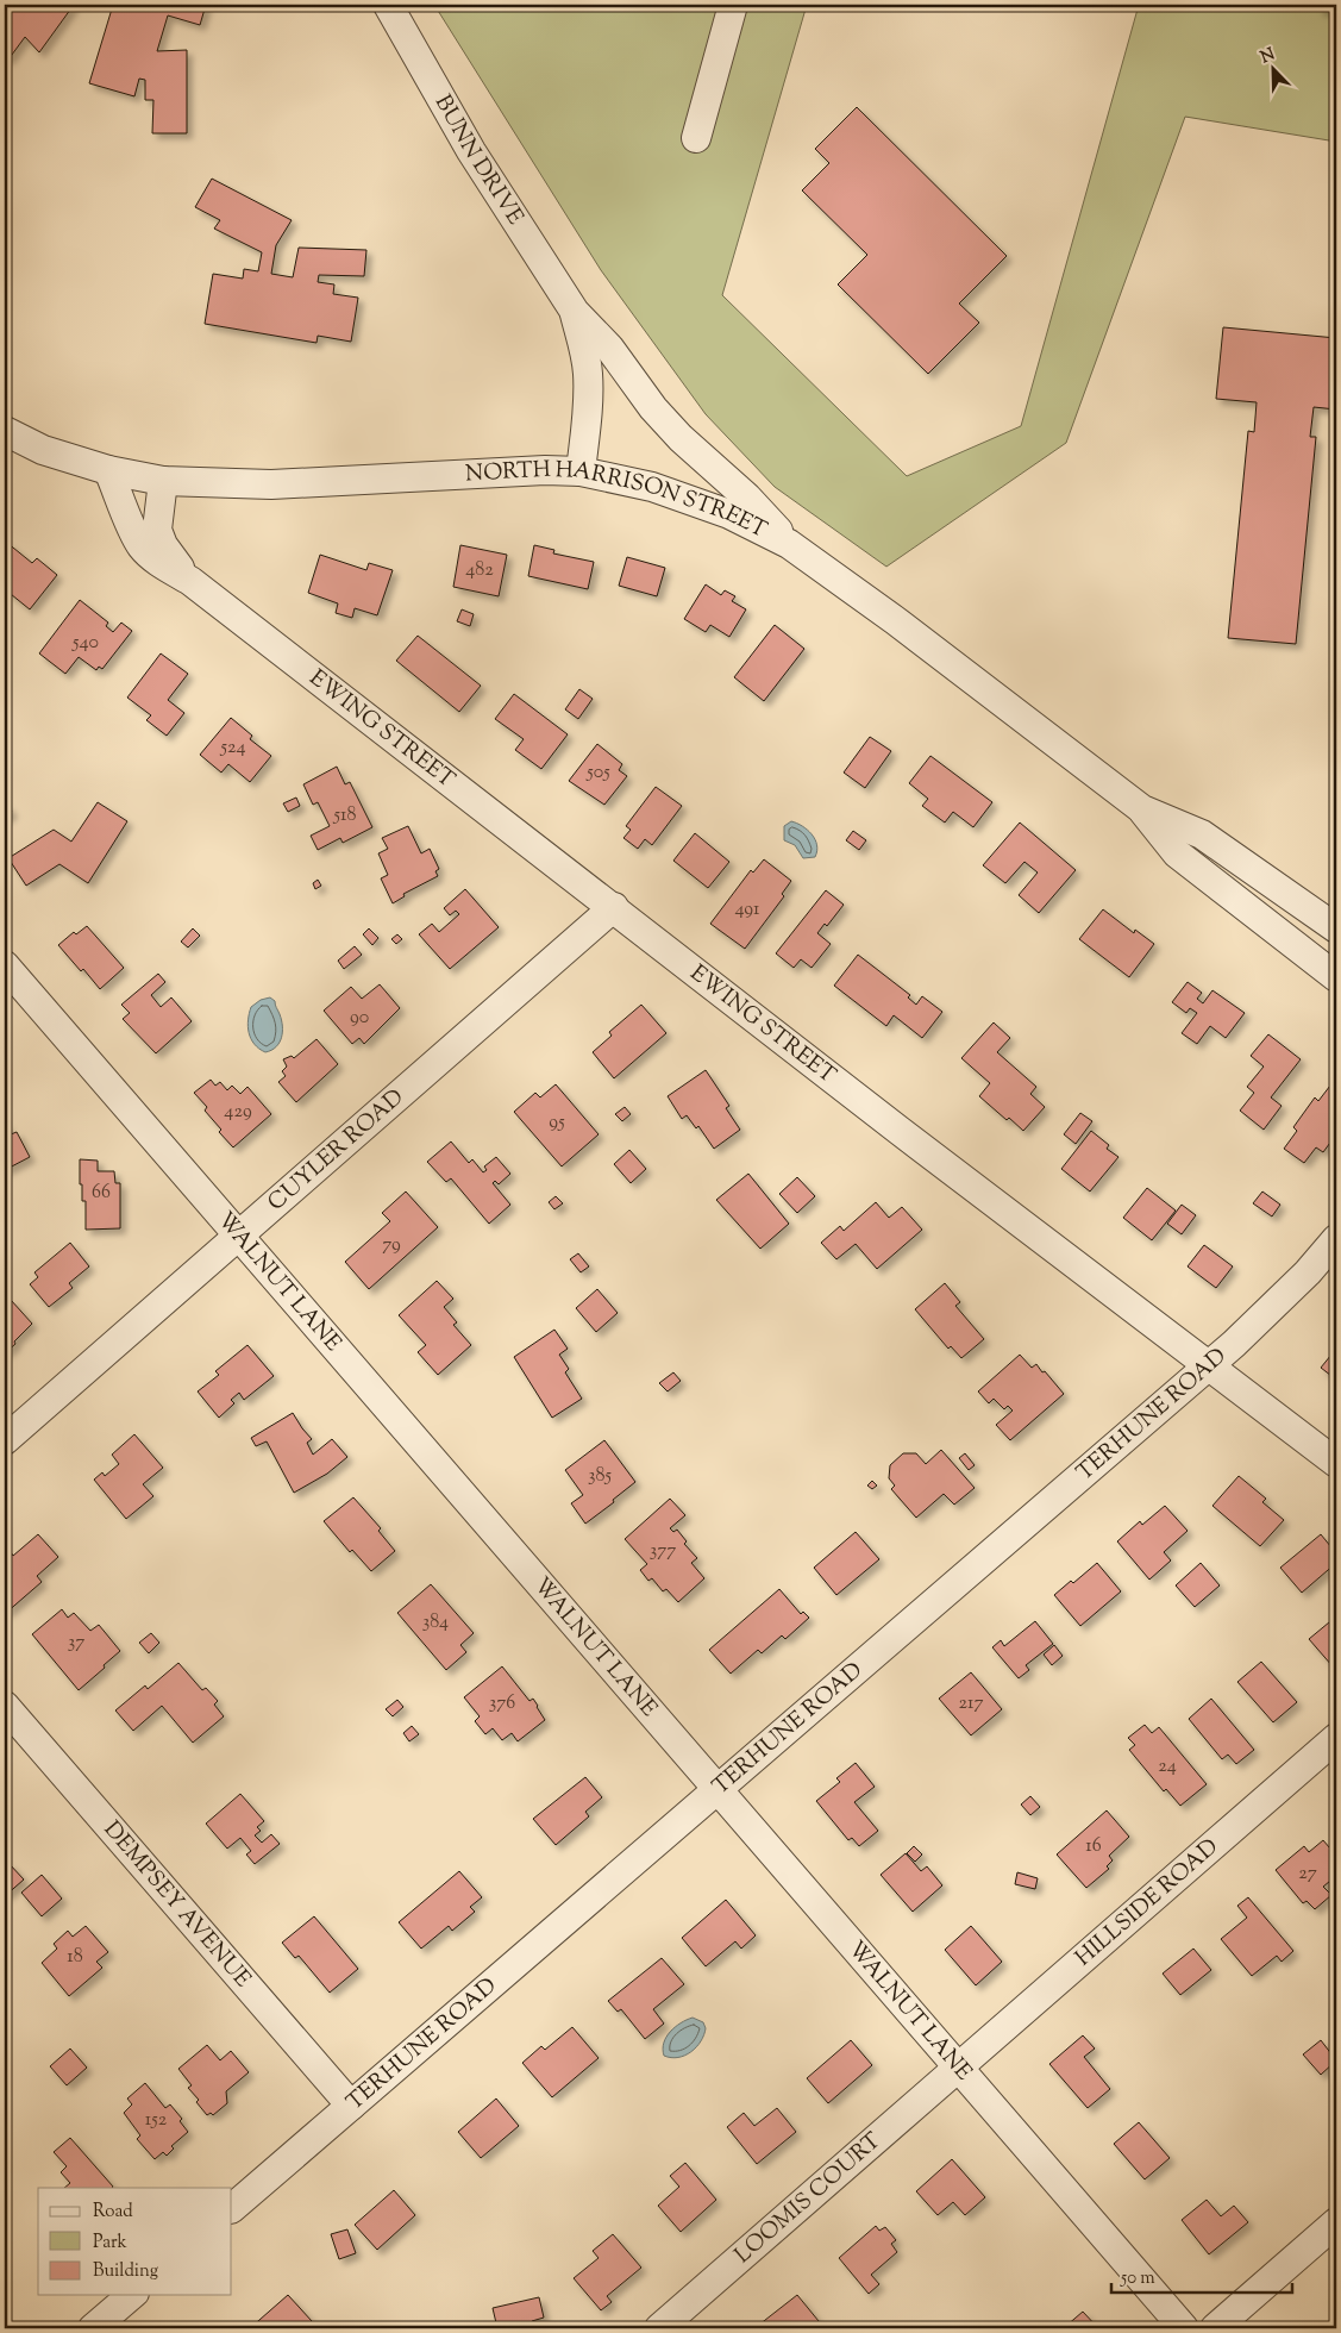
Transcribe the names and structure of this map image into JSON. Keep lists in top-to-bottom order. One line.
{"streets":{"street":["BUNN DRIVE","NORTH HARRISON STREET","EWING STREET","CUYLER ROAD","WALNUT LANE","TERHUNE ROAD","HILLSIDE ROAD","DEMPSEY AVENUE","LOOMIS COURT"]},"crossings":[["BUNN DRIVE","NORTH HARRISON STREET"],["NORTH HARRISON STREET","EWING STREET"],["EWING STREET","CUYLER ROAD"],["EWING STREET","TERHUNE ROAD"],["CUYLER ROAD","WALNUT LANE"],["WALNUT LANE","TERHUNE ROAD"],["WALNUT LANE","HILLSIDE ROAD"],["WALNUT LANE","LOOMIS COURT"],["TERHUNE ROAD","DEMPSEY AVENUE"],["HILLSIDE ROAD","LOOMIS COURT"]],"house_numbers":["482","540","524","505","518","491","90","429","95","66","79","385","377","384","37","376","217","24","16","27","18","152"],"legend":["Road","Park","Building"],"scale_bar":"50 m","north":"top left"}
